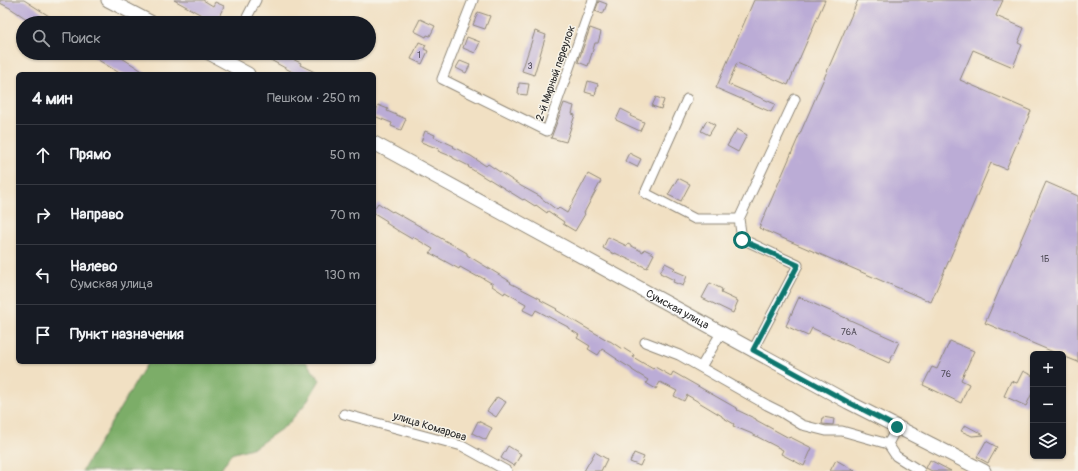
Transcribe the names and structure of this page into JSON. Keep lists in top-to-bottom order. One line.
{"streets":{"main road":["Сумская улица"],"street":["2-й Мирный переулок","улица Комарова"]},"house_numbers":["1","3","1Б","76А","76"],"page":{"search":"Поиск","heading":["4 мин","Пешком · 250 m"],"list":[["Прямо","50 m"],["Направо","70 m"],["Налево","Сумская улица","130 m"],"Пункт назначения"],"map_buttons":["+","−"]}}
